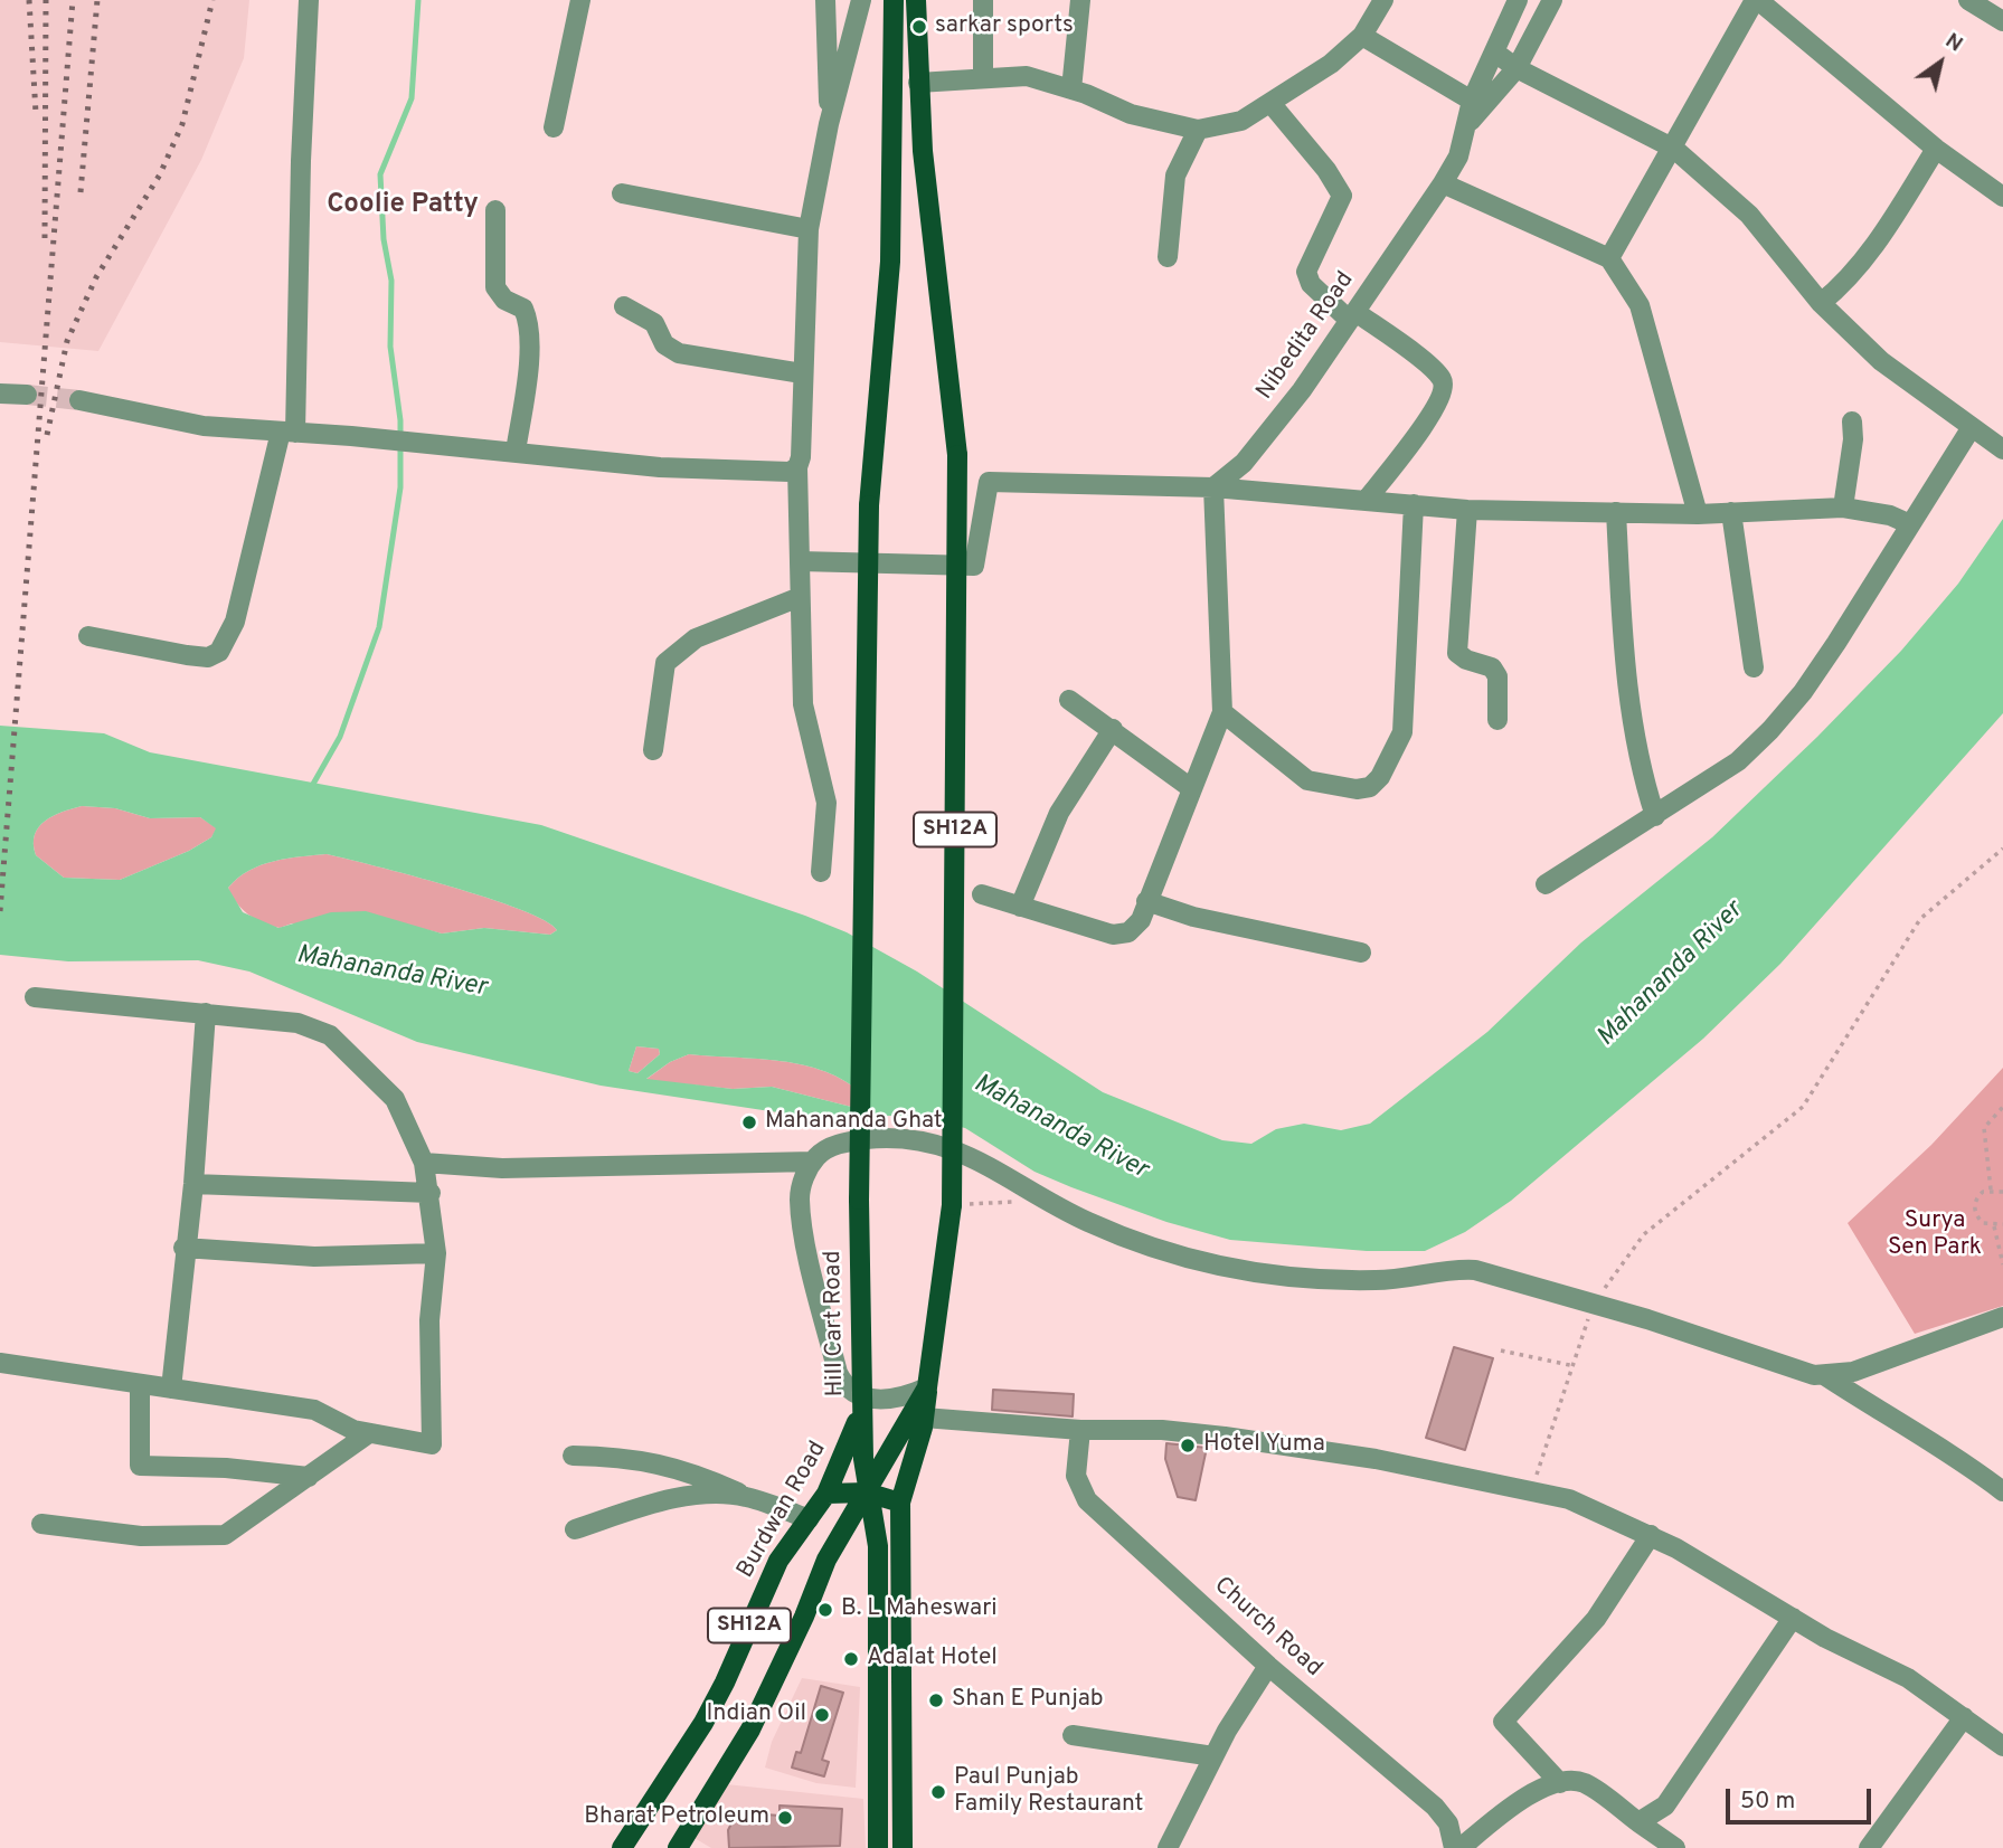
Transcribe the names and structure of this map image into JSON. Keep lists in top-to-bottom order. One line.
{"streets":{"main road":["SH12A","Hill Cart Road","Burdwan Road"],"street":["Nibedita Road","Church Road"]},"crossings":[["SH12A","Hill Cart Road"],["Hill Cart Road","Burdwan Road"]],"districts":["Coolie Patty"],"water":["Mahananda River"],"parks":["Surya Sen Park"],"places":["sarkar sports","Mahananda Ghat","Hotel Yuma","B. L Maheswari","Adalat Hotel","Shan E Punjab","Indian Oil","Paul Punjab Family Restaurant","Bharat Petroleum"],"scale_bar":"50 m","north":"top right"}
